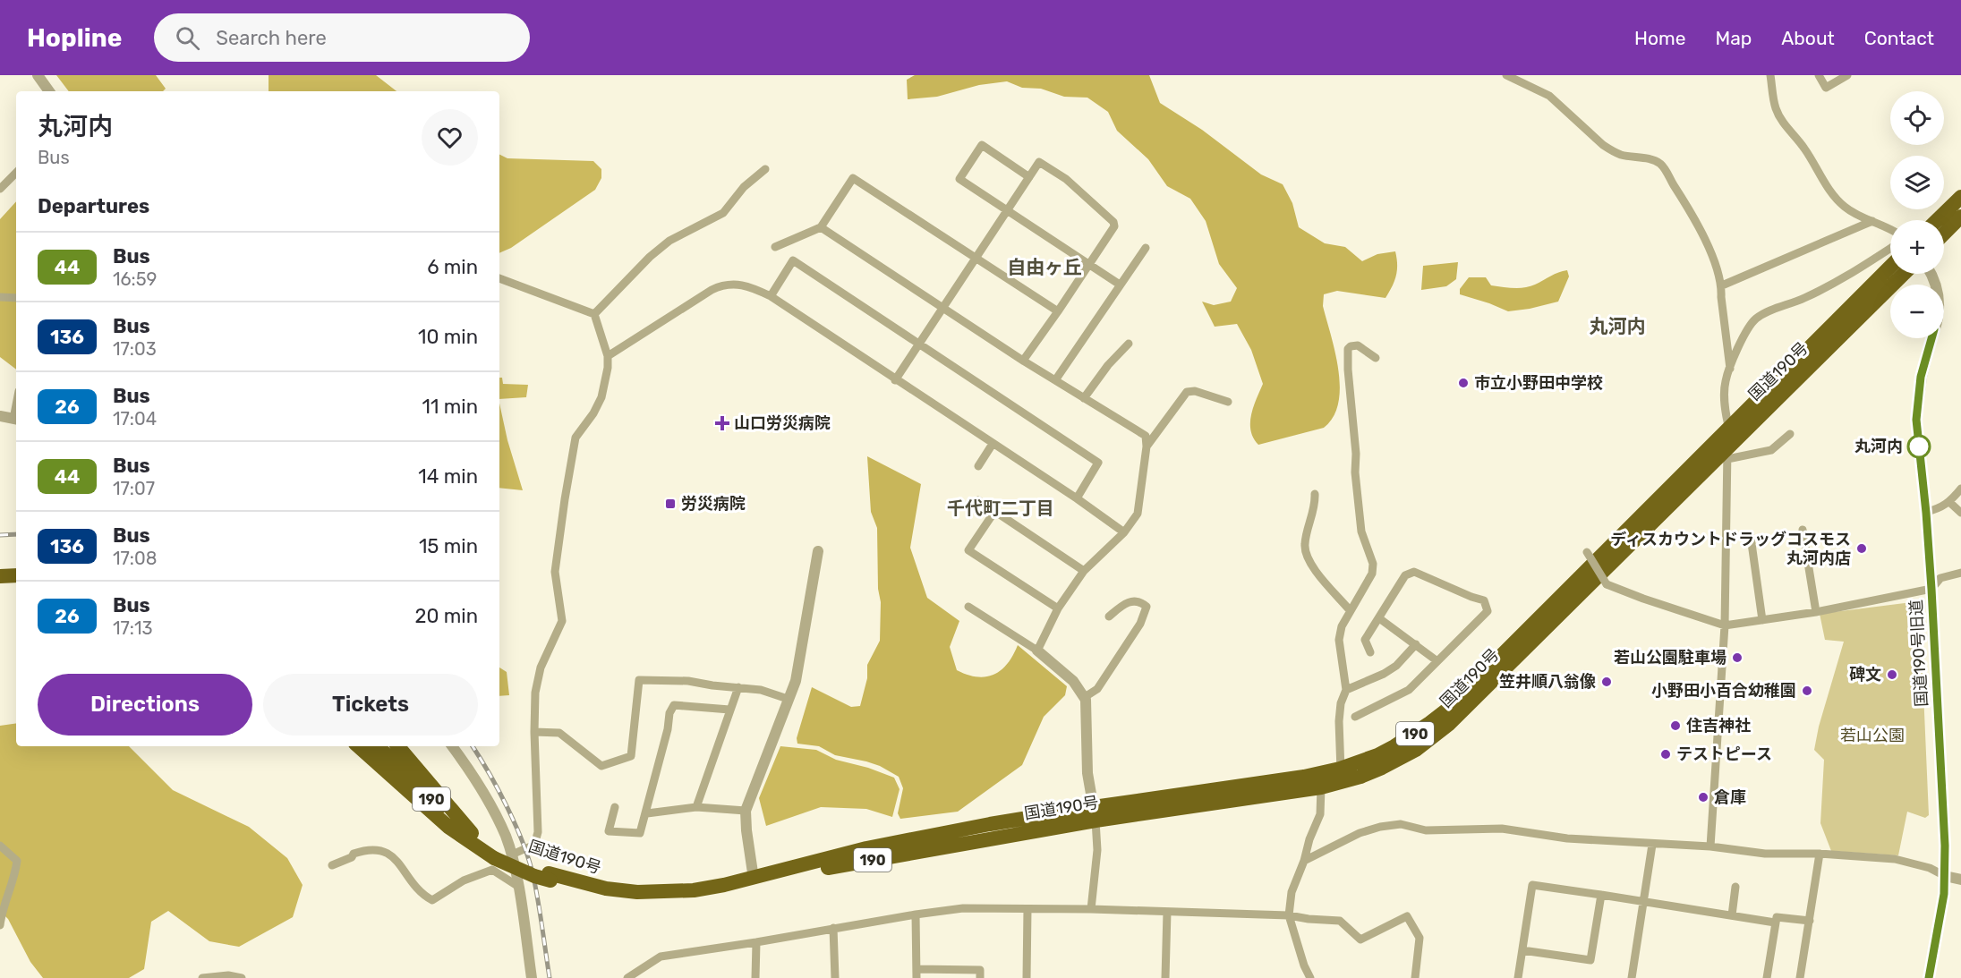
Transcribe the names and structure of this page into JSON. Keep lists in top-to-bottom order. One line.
{"streets":{"highway":["国道190号","190"],"street":["国道190号旧道"]},"districts":["自由ヶ丘","丸河内","千代町二丁目"],"parks":["若山公園"],"places":{"other":["市立小野田中学校","丸河内","ディスカウントドラッグコスモス 丸河内店","若山公園駐車場","碑文","笠井順八翁像","小野田小百合幼稚園","住吉神社","テストピース","倉庫"],"health":["山口労災病院"],"transit":["労災病院"]},"lines":["bus line 44"],"page":{"header":"Hopline","search":"Search here","nav":["Home","Map","About","Contact"],"map_buttons":["+","−"],"heading":[["丸河内","Bus"],"Departures"],"list":[{"mark":"44","name":"Bus","note":"16:59","value":"6 min"},{"mark":"136","name":"Bus","note":"17:03","value":"10 min"},{"mark":"26","name":"Bus","note":"17:04","value":"11 min"},{"mark":"44","name":"Bus","note":"17:07","value":"14 min"},{"mark":"136","name":"Bus","note":"17:08","value":"15 min"},{"mark":"26","name":"Bus","note":"17:13","value":"20 min"}],"buttons":["Directions","Tickets"]}}
